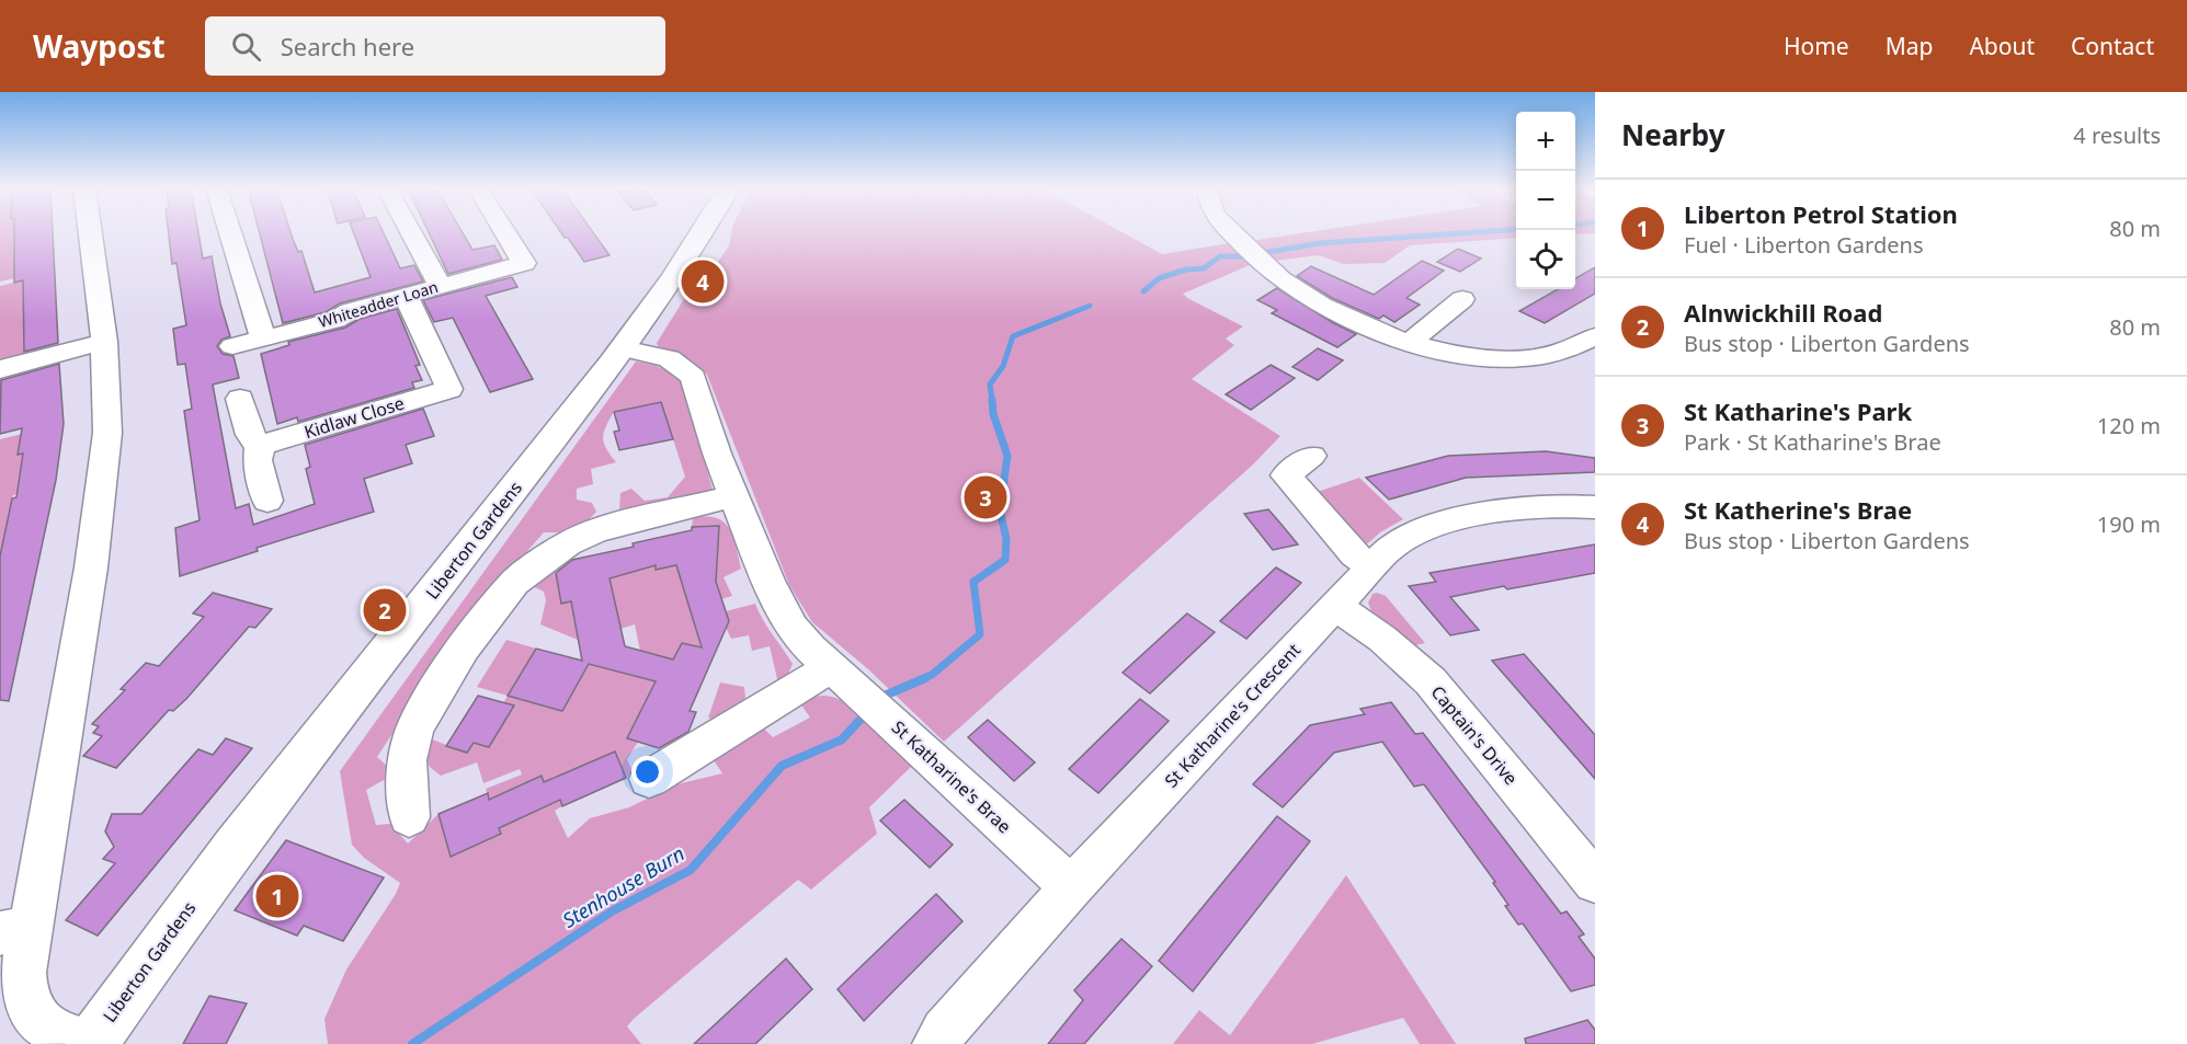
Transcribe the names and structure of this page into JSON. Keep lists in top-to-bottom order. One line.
{"streets":{"main road":["Liberton Gardens"],"street":["Whiteadder Loan","Kidlaw Close","St Katharine's Crescent","Captain's Drive","St Katharine's Brae"]},"crossings":[["Whiteadder Loan","Kidlaw Close"],["Liberton Gardens","St Katharine's Brae"],["St Katharine's Crescent","Captain's Drive"],["St Katharine's Crescent","St Katharine's Brae"]],"water":["Stenhouse Burn"],"page":{"header":"Waypost","search":"Search here","nav":["Home","Map","About","Contact"],"heading":["Nearby","4 results"],"map_buttons":["+","−"],"list":[{"mark":"1","name":"Liberton Petrol Station","note":"Fuel · Liberton Gardens","value":"80 m"},{"mark":"2","name":"Alnwickhill Road","note":"Bus stop · Liberton Gardens","value":"80 m"},{"mark":"3","name":"St Katharine's Park","note":"Park · St Katharine's Brae","value":"120 m"},{"mark":"4","name":"St Katherine's Brae","note":"Bus stop · Liberton Gardens","value":"190 m"}],"pins":["4","3","2","1"]}}
